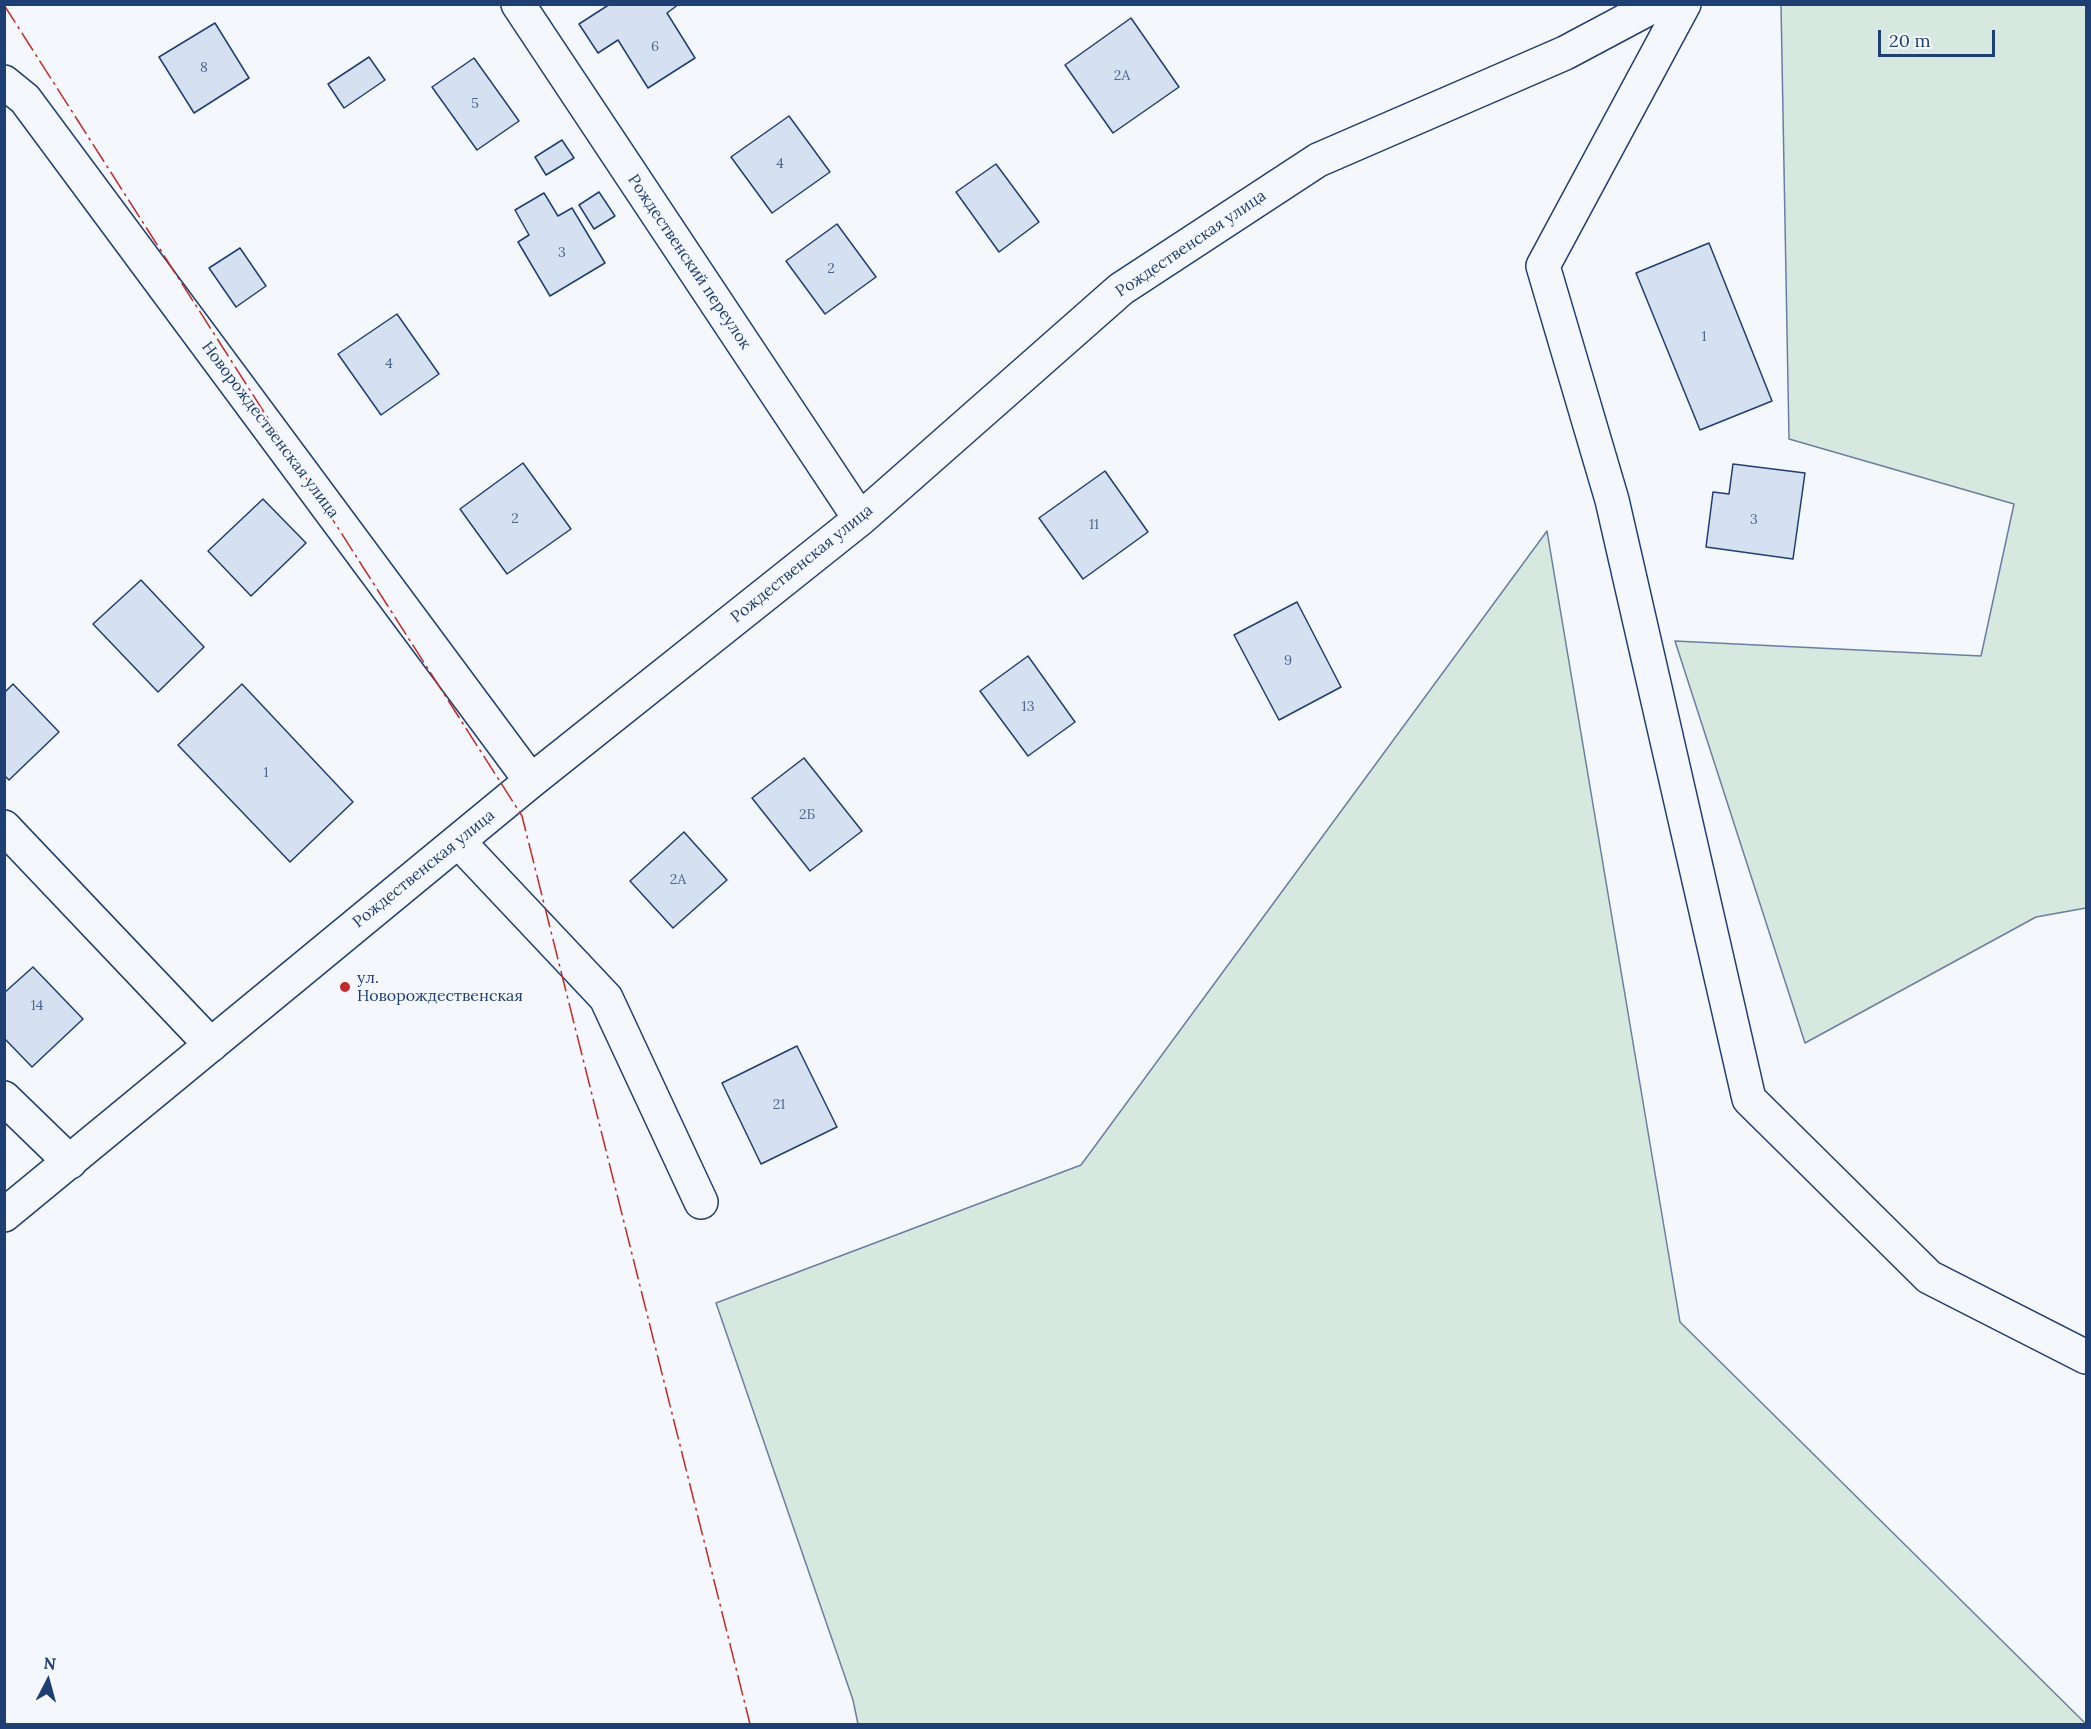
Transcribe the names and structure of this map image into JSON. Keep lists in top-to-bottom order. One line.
{"streets":{"street":["Рождественская улица","Рождественский переулок","Новорождественская улица"]},"crossings":[["Рождественская улица","Рождественский переулок"],["Рождественская улица","Новорождественская улица"]],"places":["ул. Новорождественская"],"house_numbers":["6","8","2А","5","4","3","2","1","4","2","3","11","9","13","1","2Б","2А","14","21"],"scale_bar":"20 m","north":"top"}
